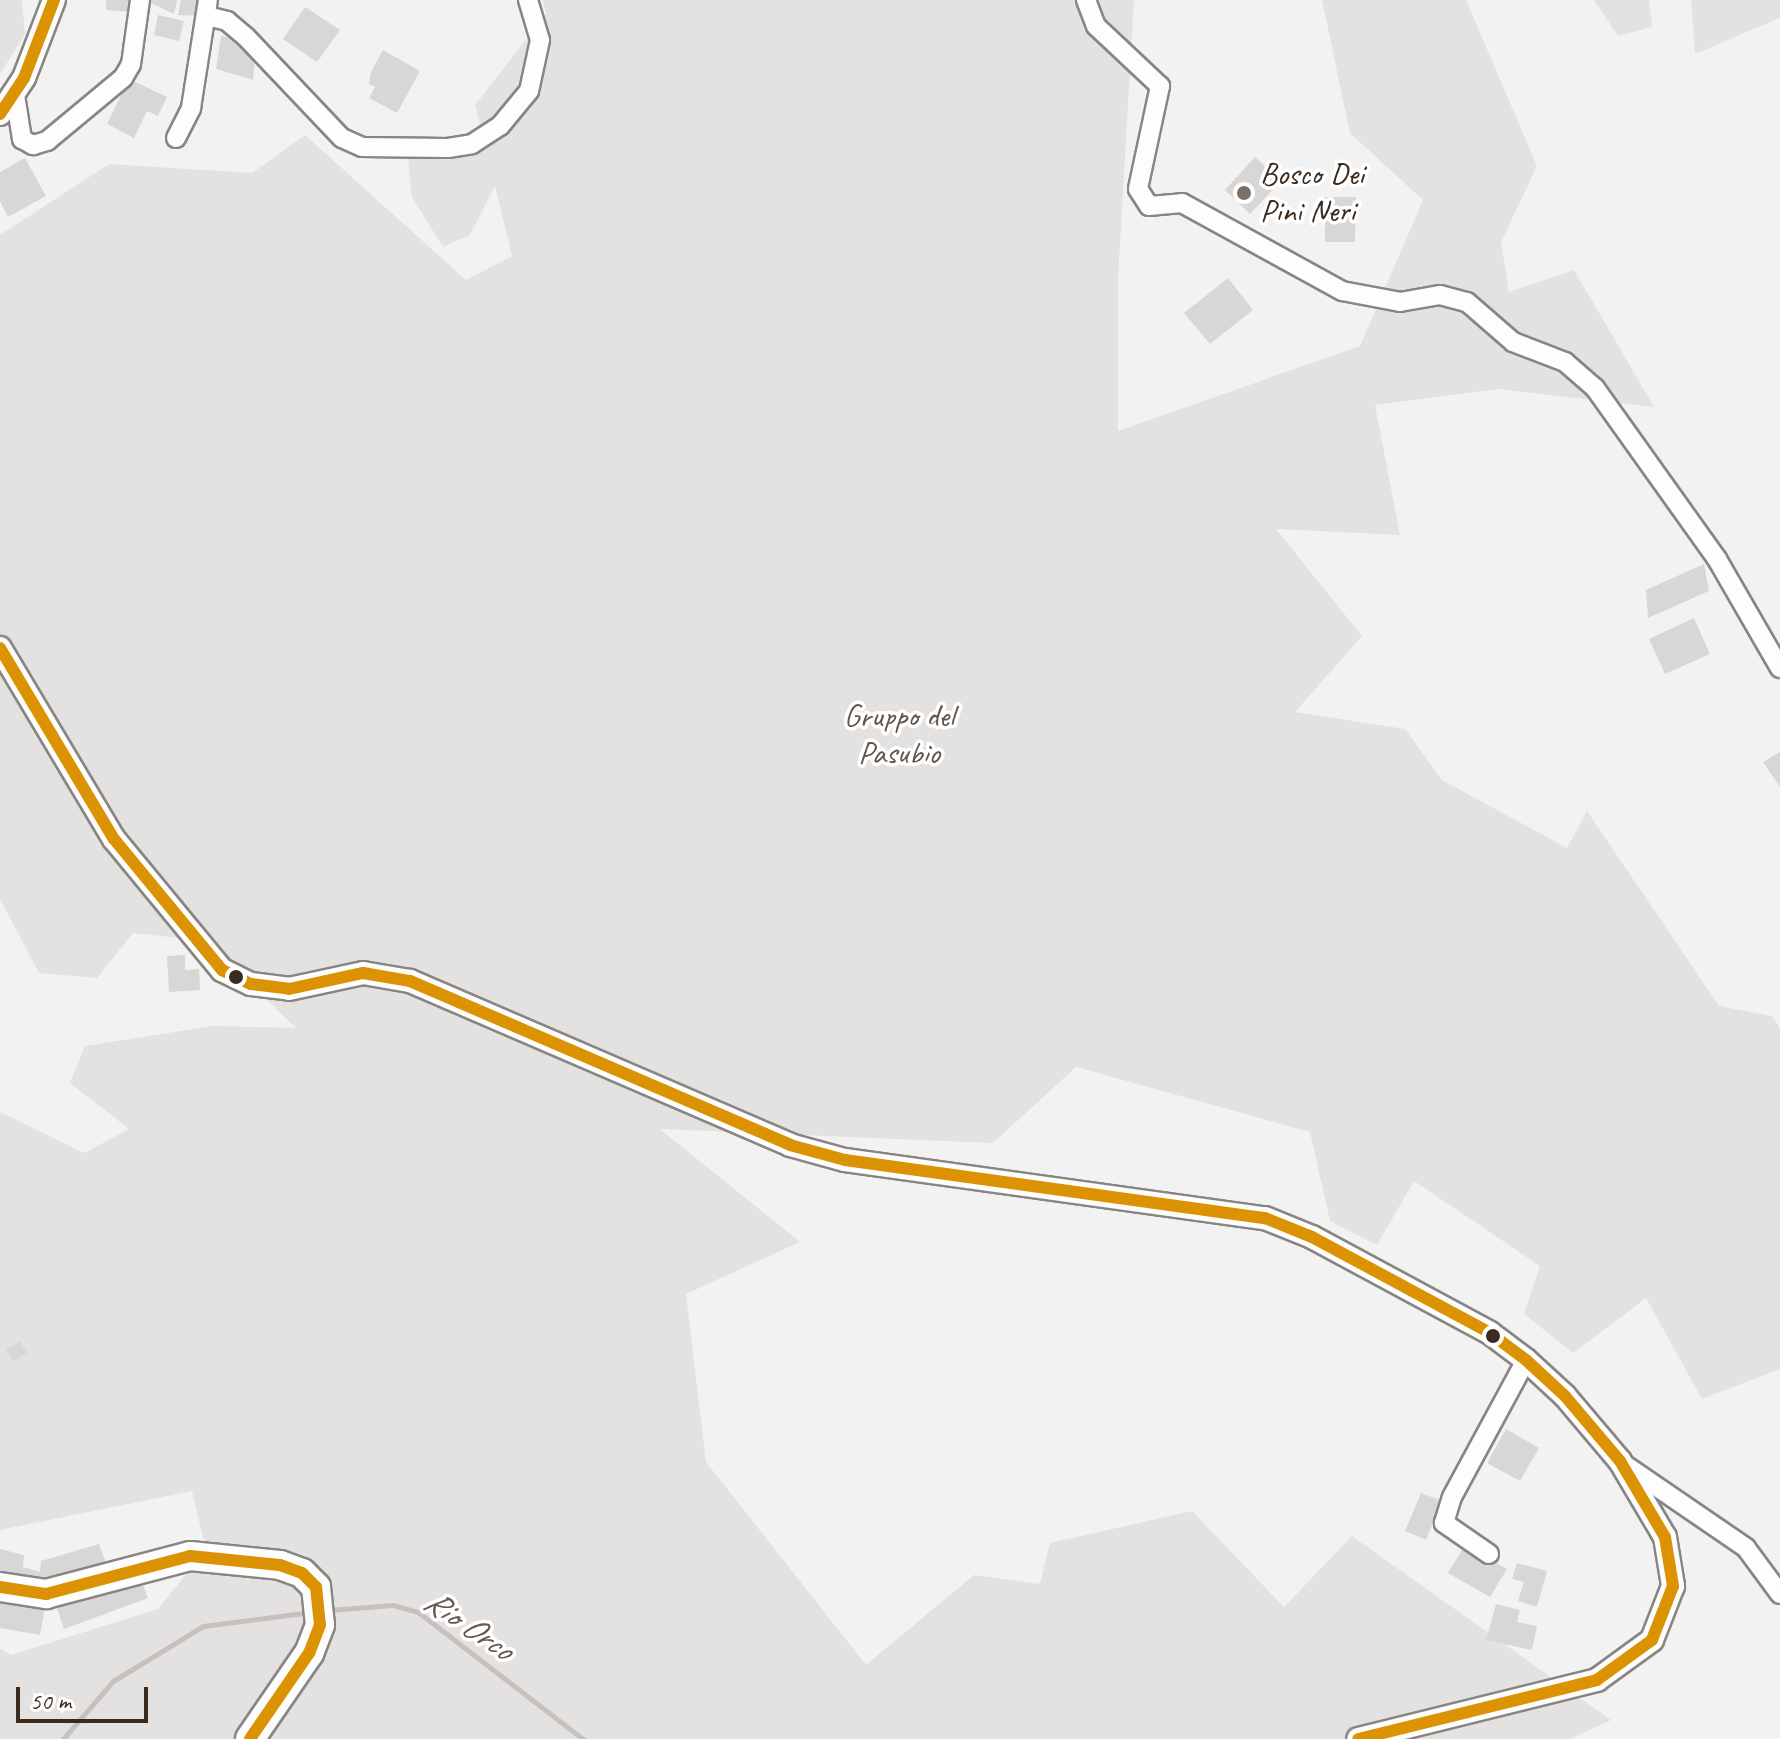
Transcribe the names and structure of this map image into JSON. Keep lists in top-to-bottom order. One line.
{"water":["Rio Orco"],"parks":["Gruppo del Pasubio"],"places":["Bosco Dei Pini Neri"],"scale_bar":"50 m"}
